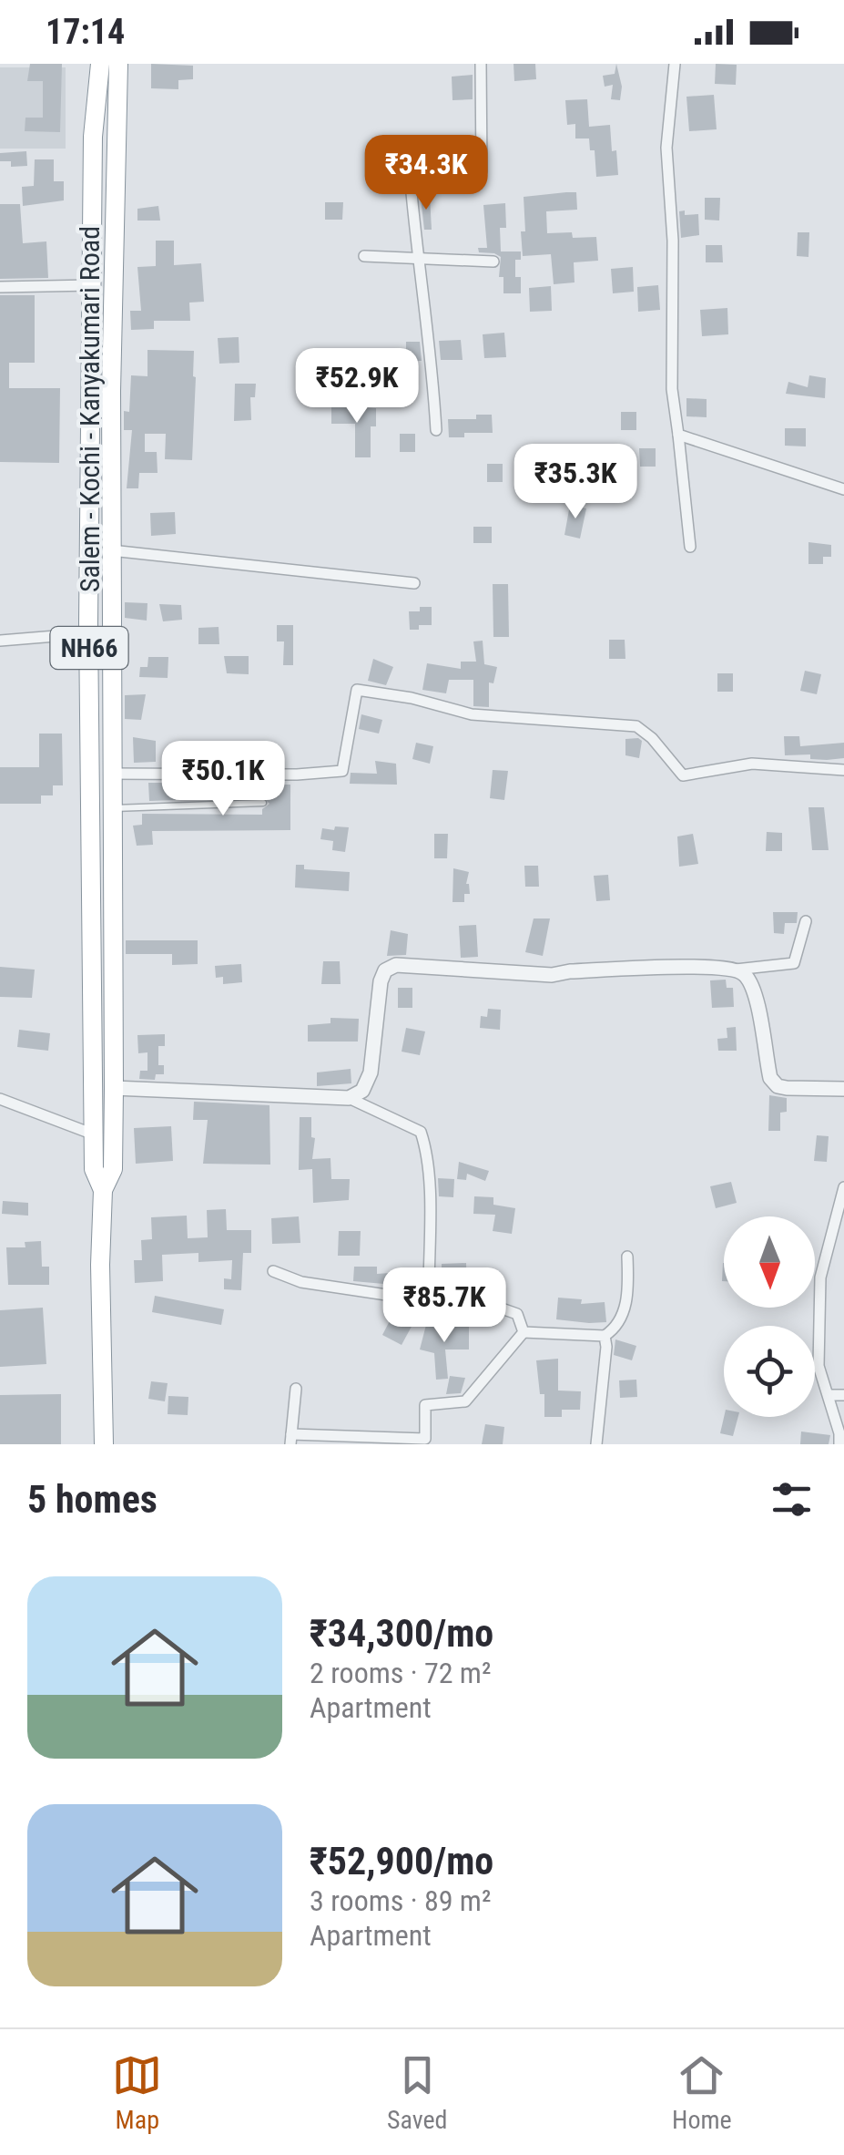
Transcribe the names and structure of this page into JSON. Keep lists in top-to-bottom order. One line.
{"streets":{"highway":["Salem - Kochi - Kanyakumari Road","NH66"]},"north":"bottom","page":{"status":"17:14","price":["₹34.3K","₹52.9K","₹35.3K","₹50.1K","₹85.7K"],"heading":"5 homes","list":[{"name":"₹34,300/mo","note":"2 rooms · 72 m² · Apartment"},{"name":"₹52,900/mo","note":"3 rooms · 89 m² · Apartment"}],"tabs":["Map","Saved","Home"]}}
